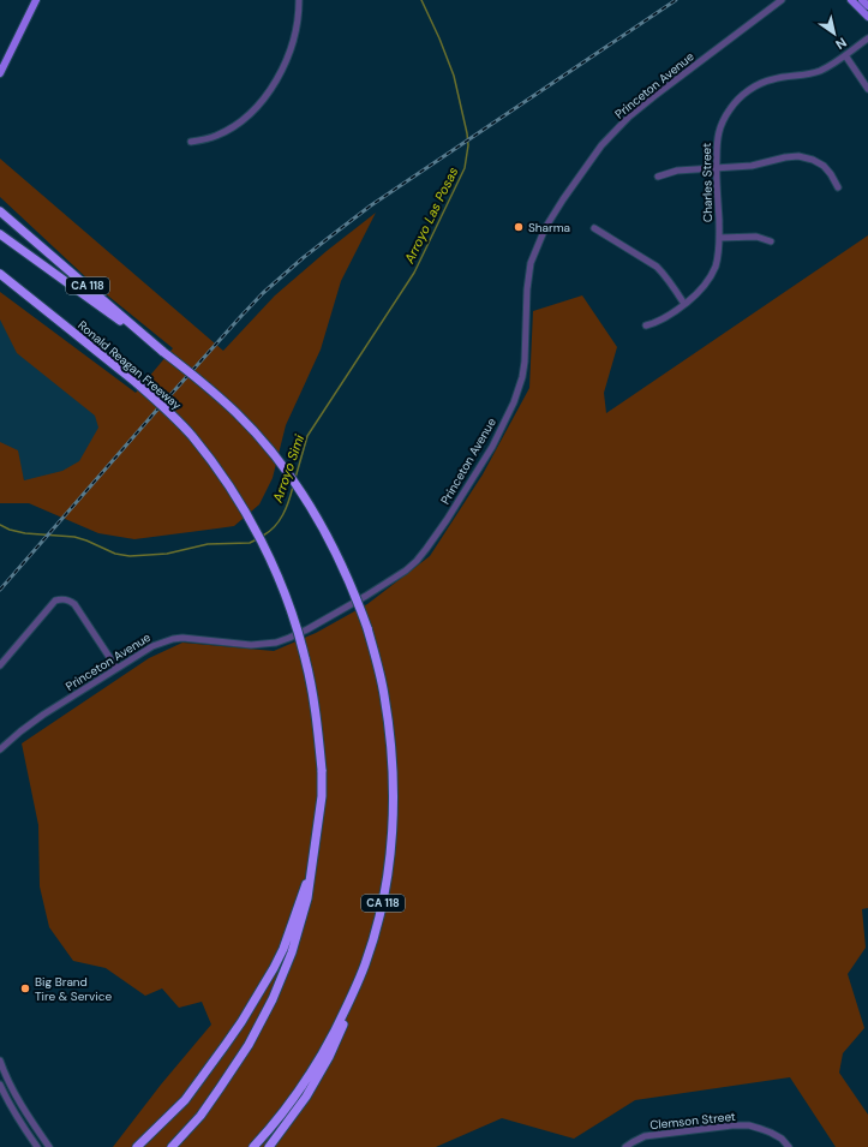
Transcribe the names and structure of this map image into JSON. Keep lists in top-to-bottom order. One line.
{"streets":{"highway":["CA 118","Ronald Reagan Freeway"],"street":["Princeton Avenue","Charles Street","Clemson Street"]},"water":["Arroyo Las Posas","Arroyo Simi"],"places":["Sharma","Big Brand Tire & Service"],"north":"bottom right"}
